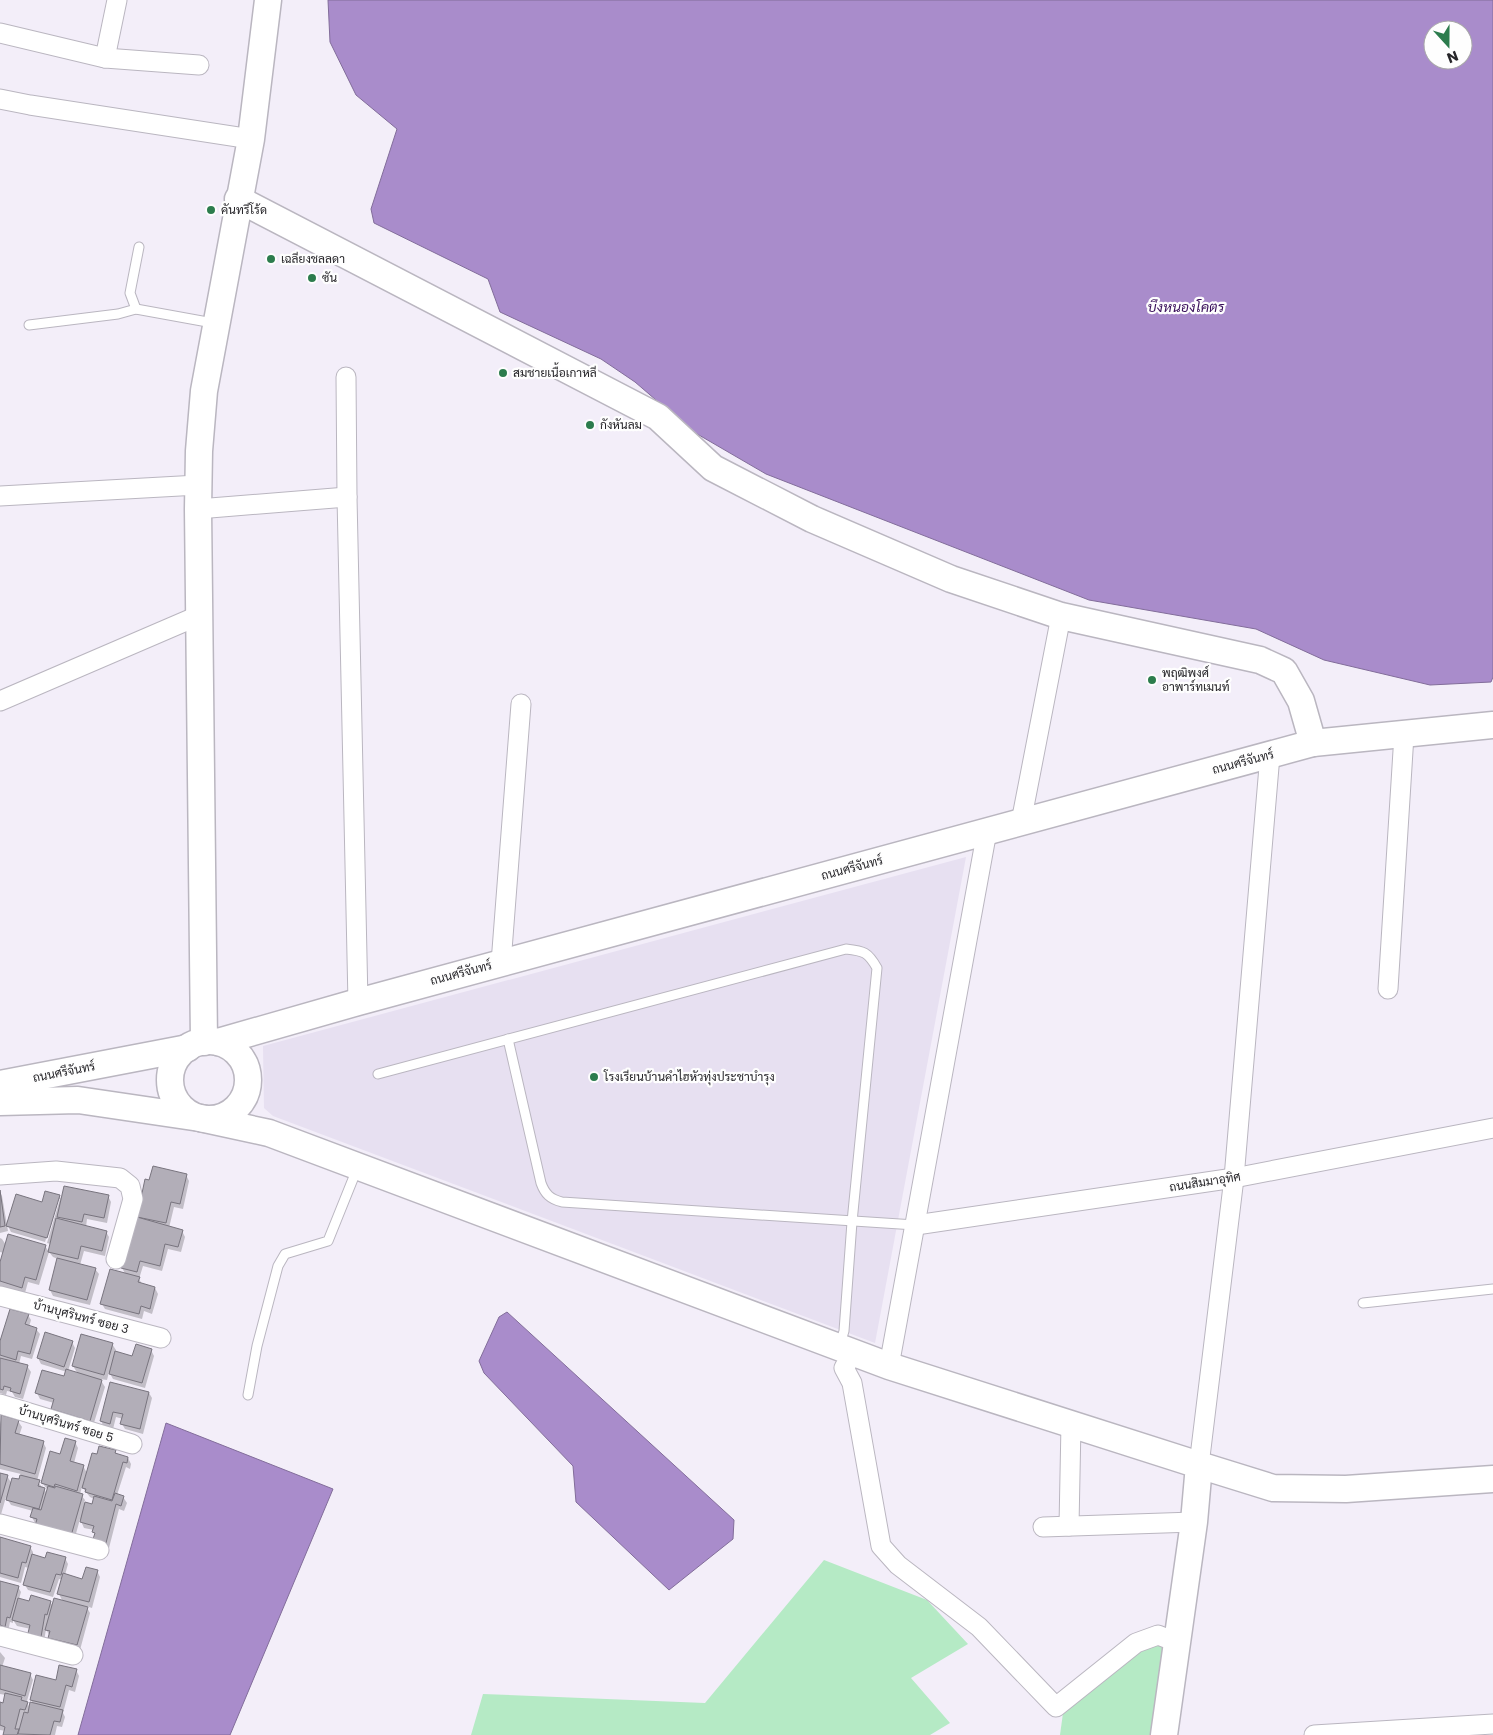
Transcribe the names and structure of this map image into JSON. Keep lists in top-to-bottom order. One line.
{"streets":{"street":["ถนนศรีจันทร์","ถนนสิมมาอุทิศ","บ้านบุศรินทร์ ซอย 3","บ้านบุศรินทร์ ซอย 5"]},"water":["บึงหนองโคตร"],"places":["คันทรีโร้ด","เฉลียงชลลดา","ซัน","สมชายเนื้อเกาหลี","กังหันลม","พฤฒิพงศ์ อาพาร์ทเมนท์","โรงเรียนบ้านคำไฮหัวทุ่งประชาบำรุง"],"north":"bottom"}
